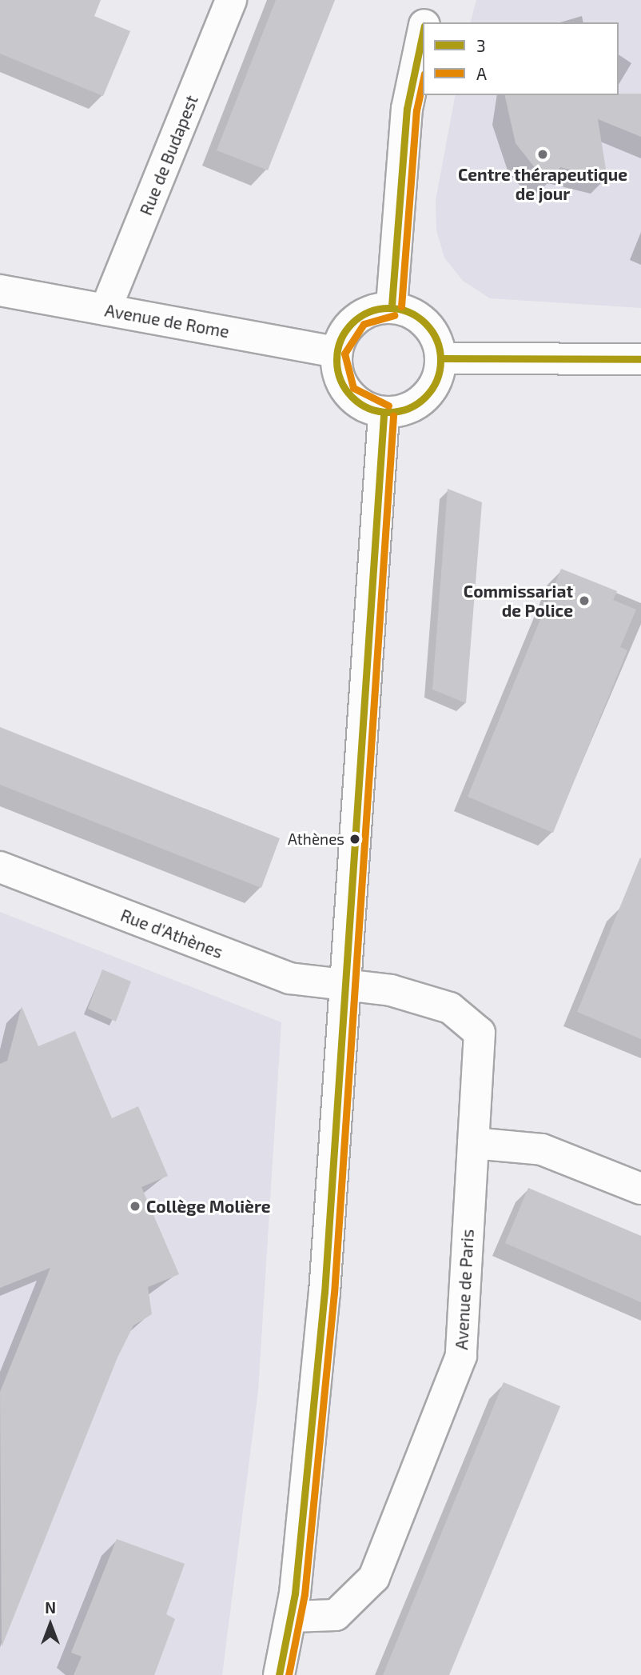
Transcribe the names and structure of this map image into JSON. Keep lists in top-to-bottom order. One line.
{"streets":{"street":["Rue de Budapest","Avenue de Rome","Rue d'Athènes","Avenue de Paris"]},"crossings":[["Rue de Budapest","Avenue de Rome"],["Rue d'Athènes","Avenue de Paris"]],"places":["Centre thérapeutique de jour","Commissariat de Police","Athènes","Collège Molière"],"lines":["transit line 3","transit line A"],"legend":["3","A"],"north":"top"}
